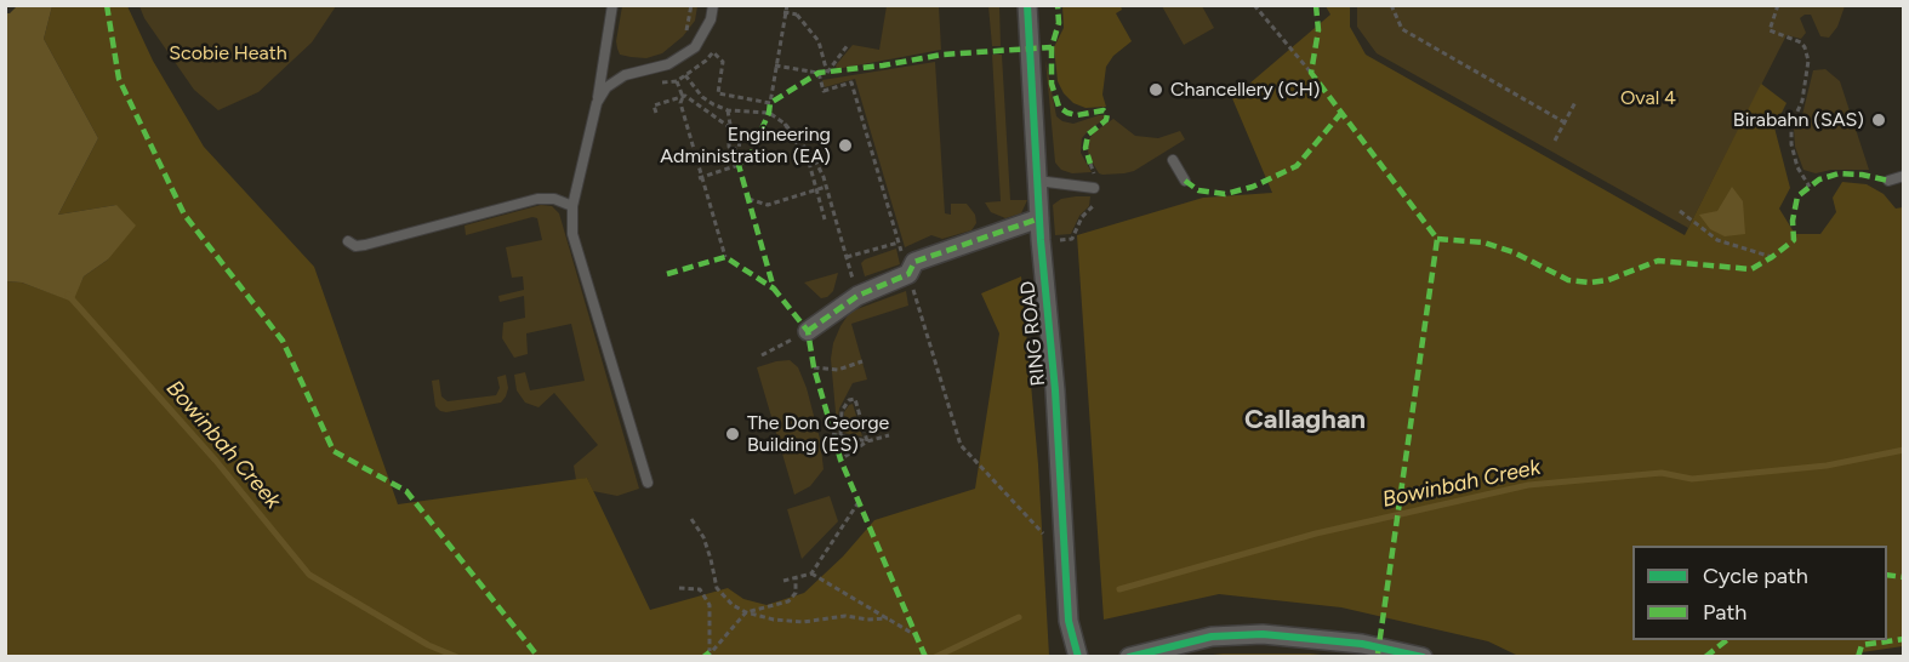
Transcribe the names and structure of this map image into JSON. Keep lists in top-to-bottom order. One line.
{"streets":{"street":["RING ROAD"]},"districts":["Callaghan"],"water":["Bowinbah Creek"],"parks":["Scobie Heath","Oval 4"],"places":["Chancellery (CH)","Birabahn (SAS)","Engineering Administration (EA)","The Don George Building (ES)"],"legend":["Cycle path","Path"]}
